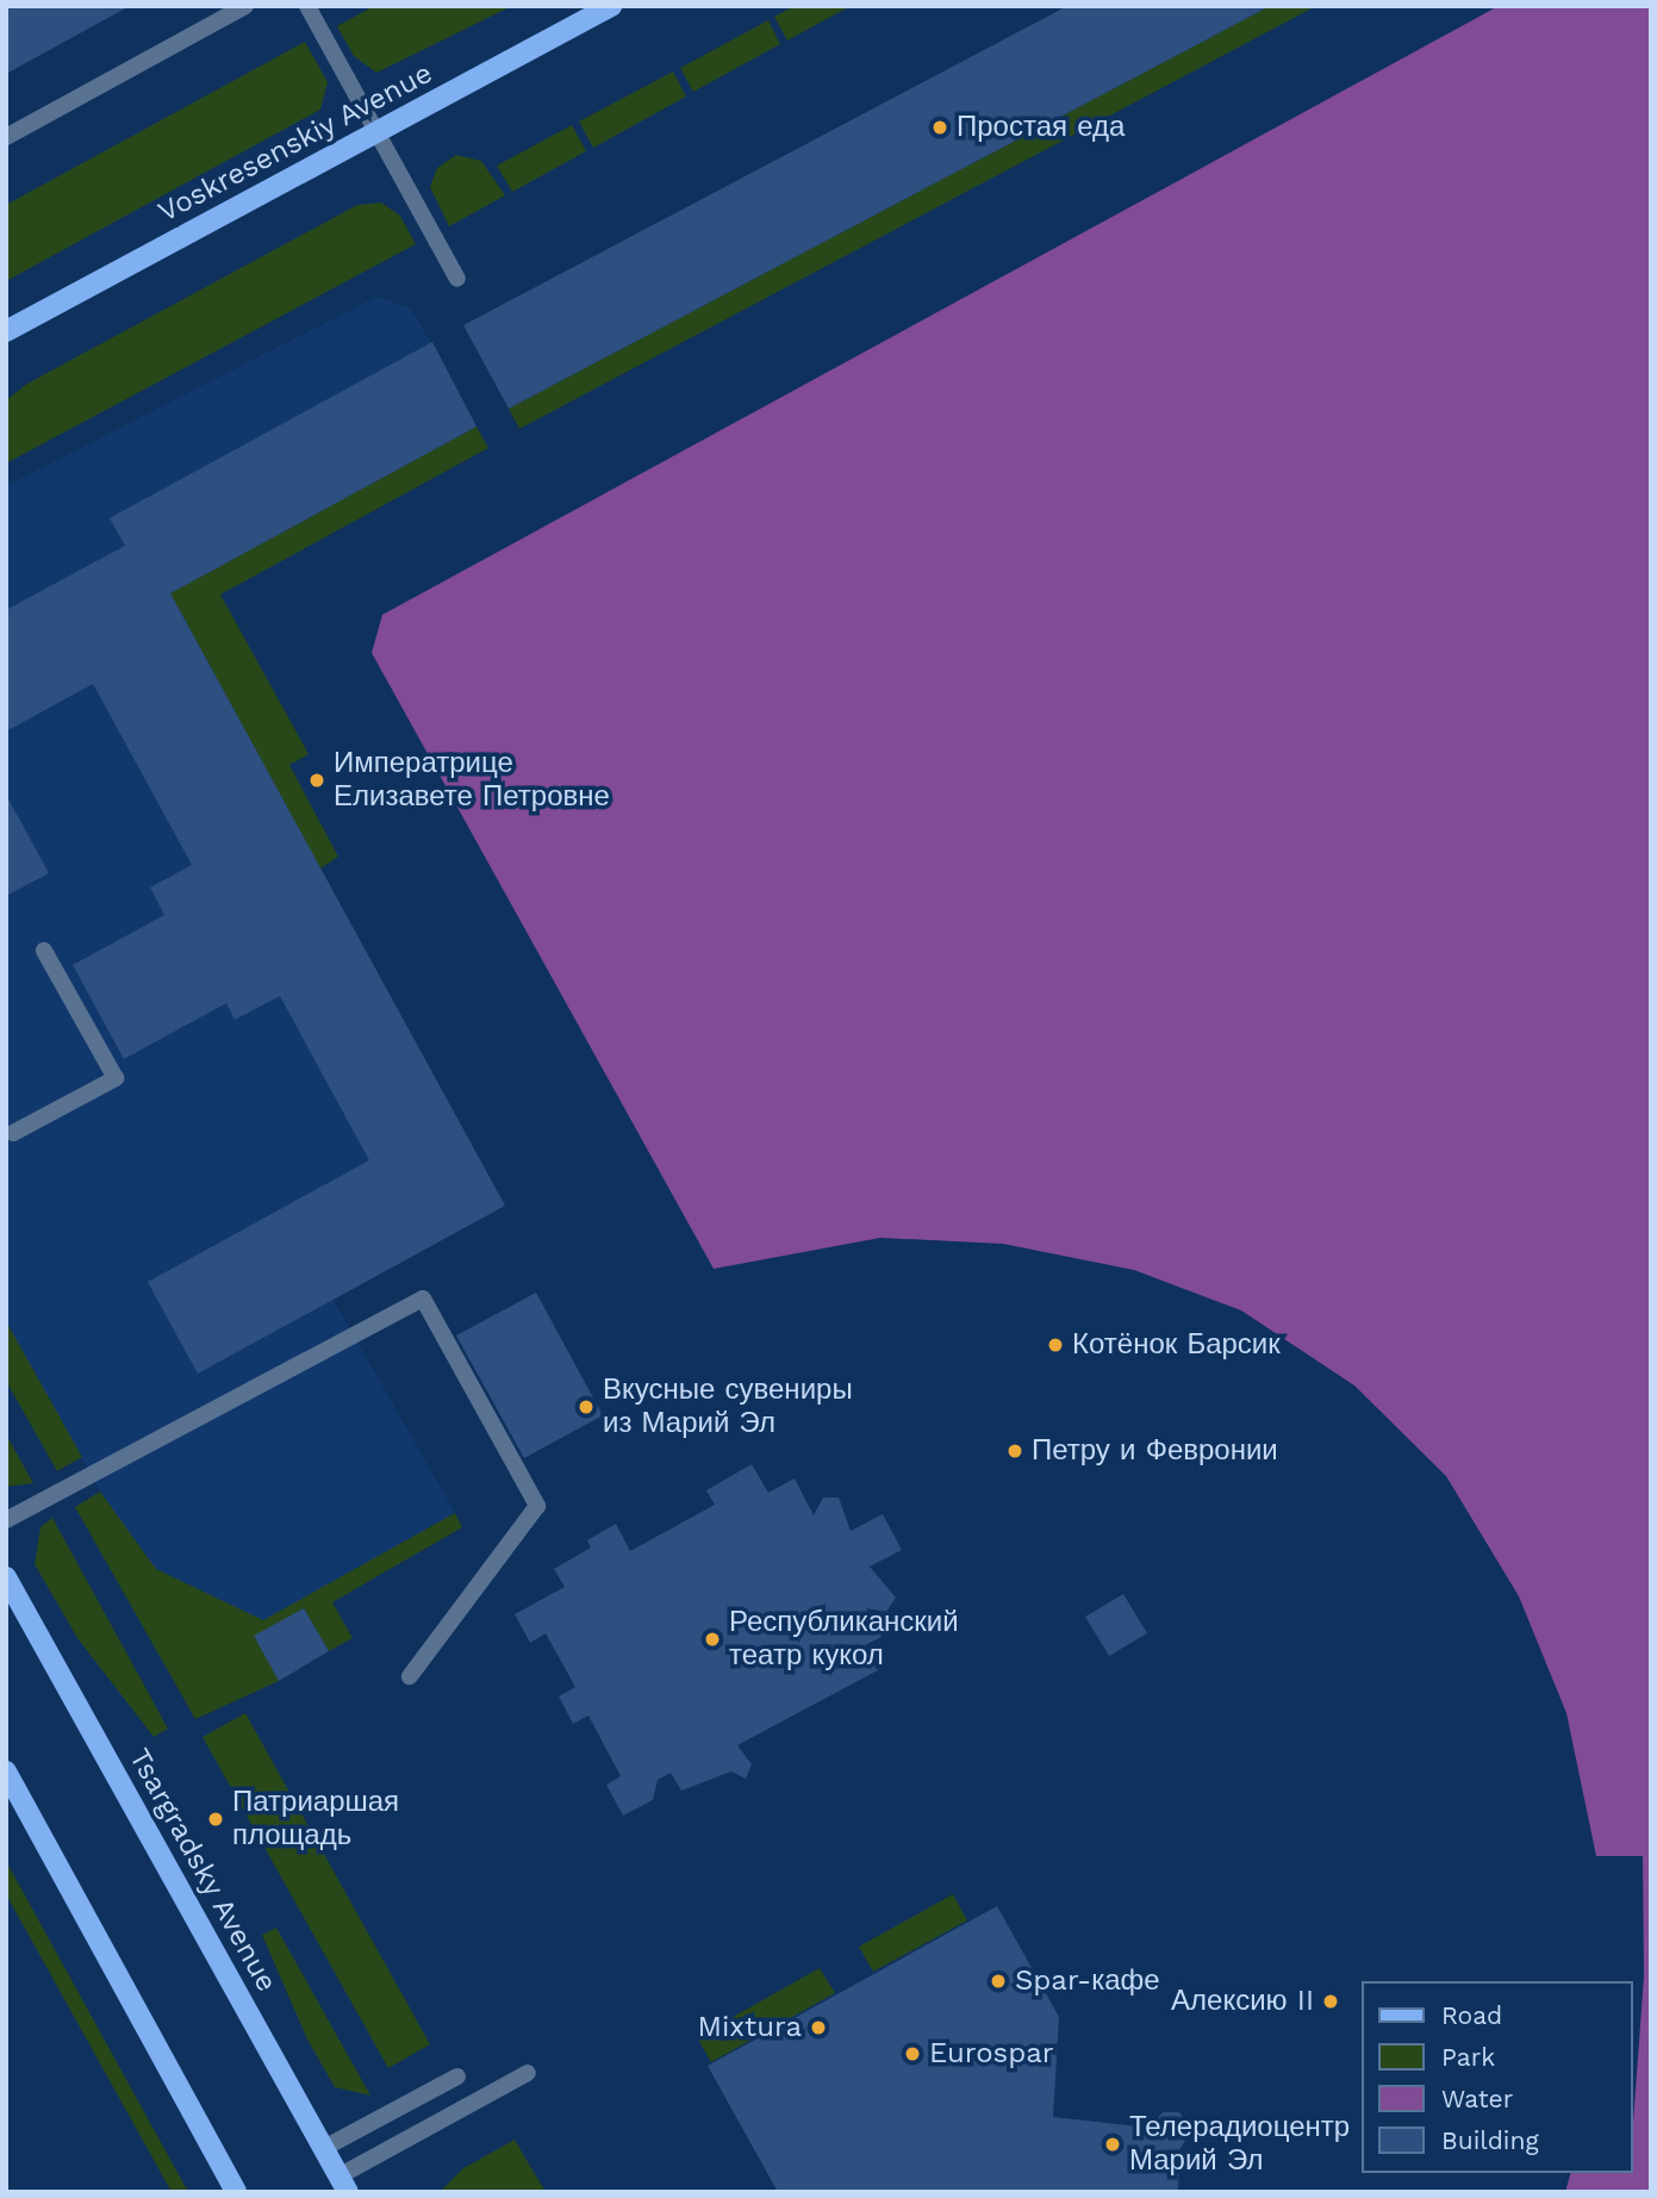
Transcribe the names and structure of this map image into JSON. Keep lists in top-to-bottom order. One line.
{"streets":{"main road":["Voskresenskiy Avenue","Tsargradsky Avenue"]},"places":["Простая еда","Императрице Елизавете Петровне","Котёнок Барсик","Вкусные сувениры из Марий Эл","Петру и Февронии","Республиканский театр кукол","Патриаршая площадь","Spar-кафе","Алексию II","Mixtura","Eurospar","Телерадиоцентр Марий Эл"],"legend":["Road","Park","Water","Building"]}
